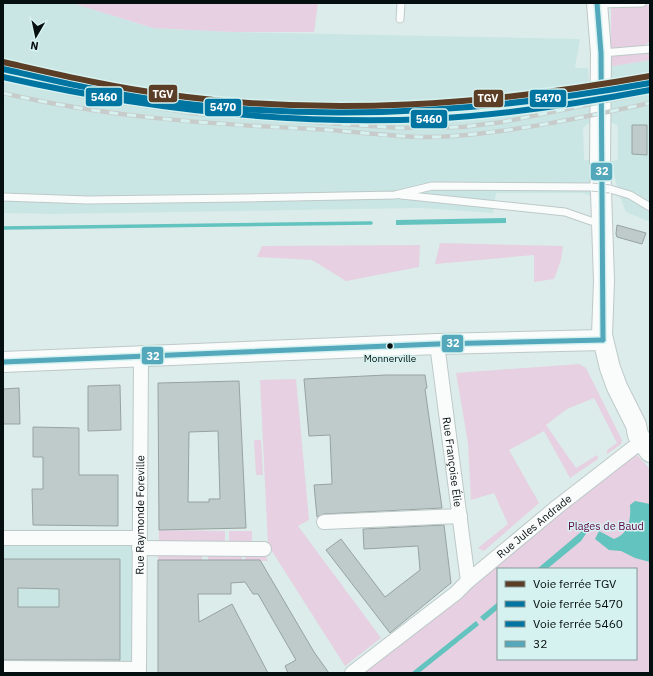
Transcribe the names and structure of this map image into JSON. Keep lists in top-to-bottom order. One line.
{"streets":{"street":["Rue Françoise Élie","Rue Raymonde Foreville","Rue Jules Andrade"]},"crossings":[["Rue Françoise Élie","Rue Jules Andrade"]],"parks":["Plages de Baud"],"places":["Monnerville"],"lines":["transit line 32","rail line TGV","rail line 5470","rail line 5460"],"legend":["Voie ferrée TGV","Voie ferrée 5470","Voie ferrée 5460","32"],"north":"bottom"}
